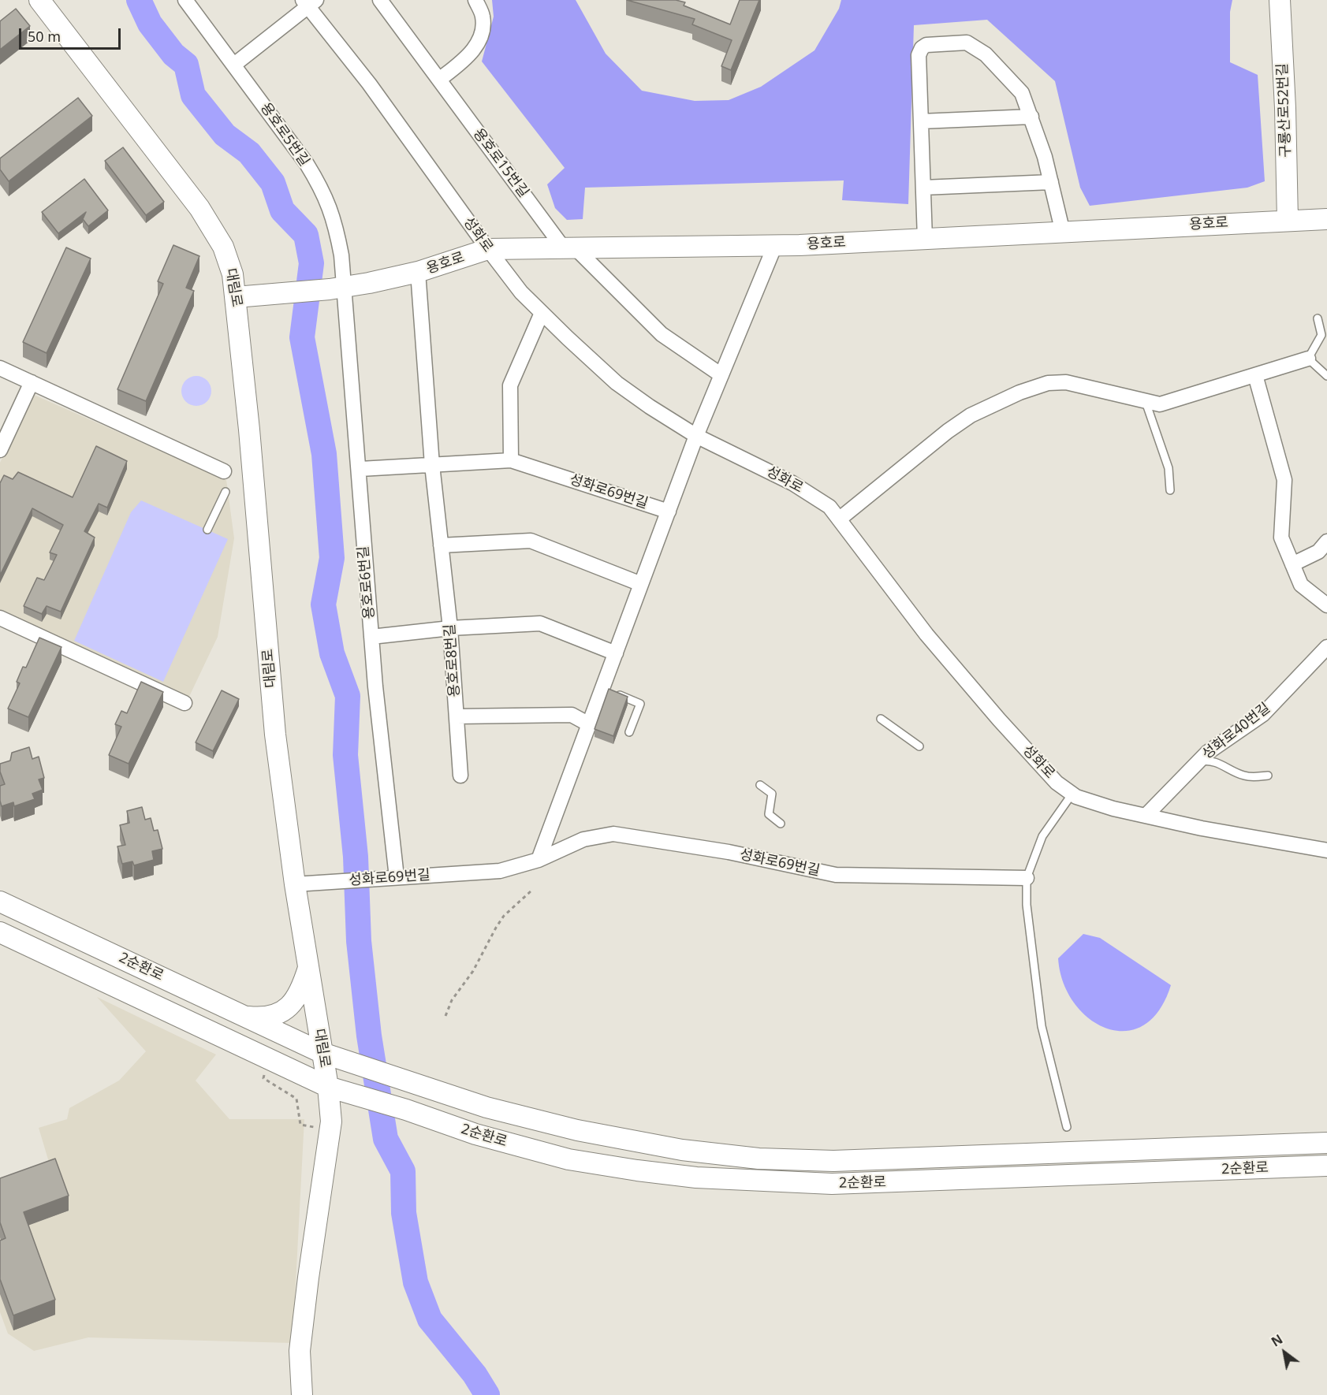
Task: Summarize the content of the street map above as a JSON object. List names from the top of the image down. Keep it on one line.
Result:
{"streets":{"street":["구룡산로52번길","용호로5번길","용호로15번길","용호로","성화로","대림로","성화로69번길","용호로6번길","용호로8번길","성화로40번길","2순환로"]},"crossings":[["구룡산로52번길","용호로"],["용호로5번길","용호로"],["용호로5번길","용호로6번길"],["용호로15번길","용호로"],["용호로","성화로"],["용호로","대림로"],["용호로","용호로6번길"],["용호로","용호로8번길"],["성화로","성화로40번길"],["대림로","성화로69번길"],["대림로","2순환로"],["성화로69번길","용호로6번길"]],"scale_bar":"50 m","north":"top left"}
